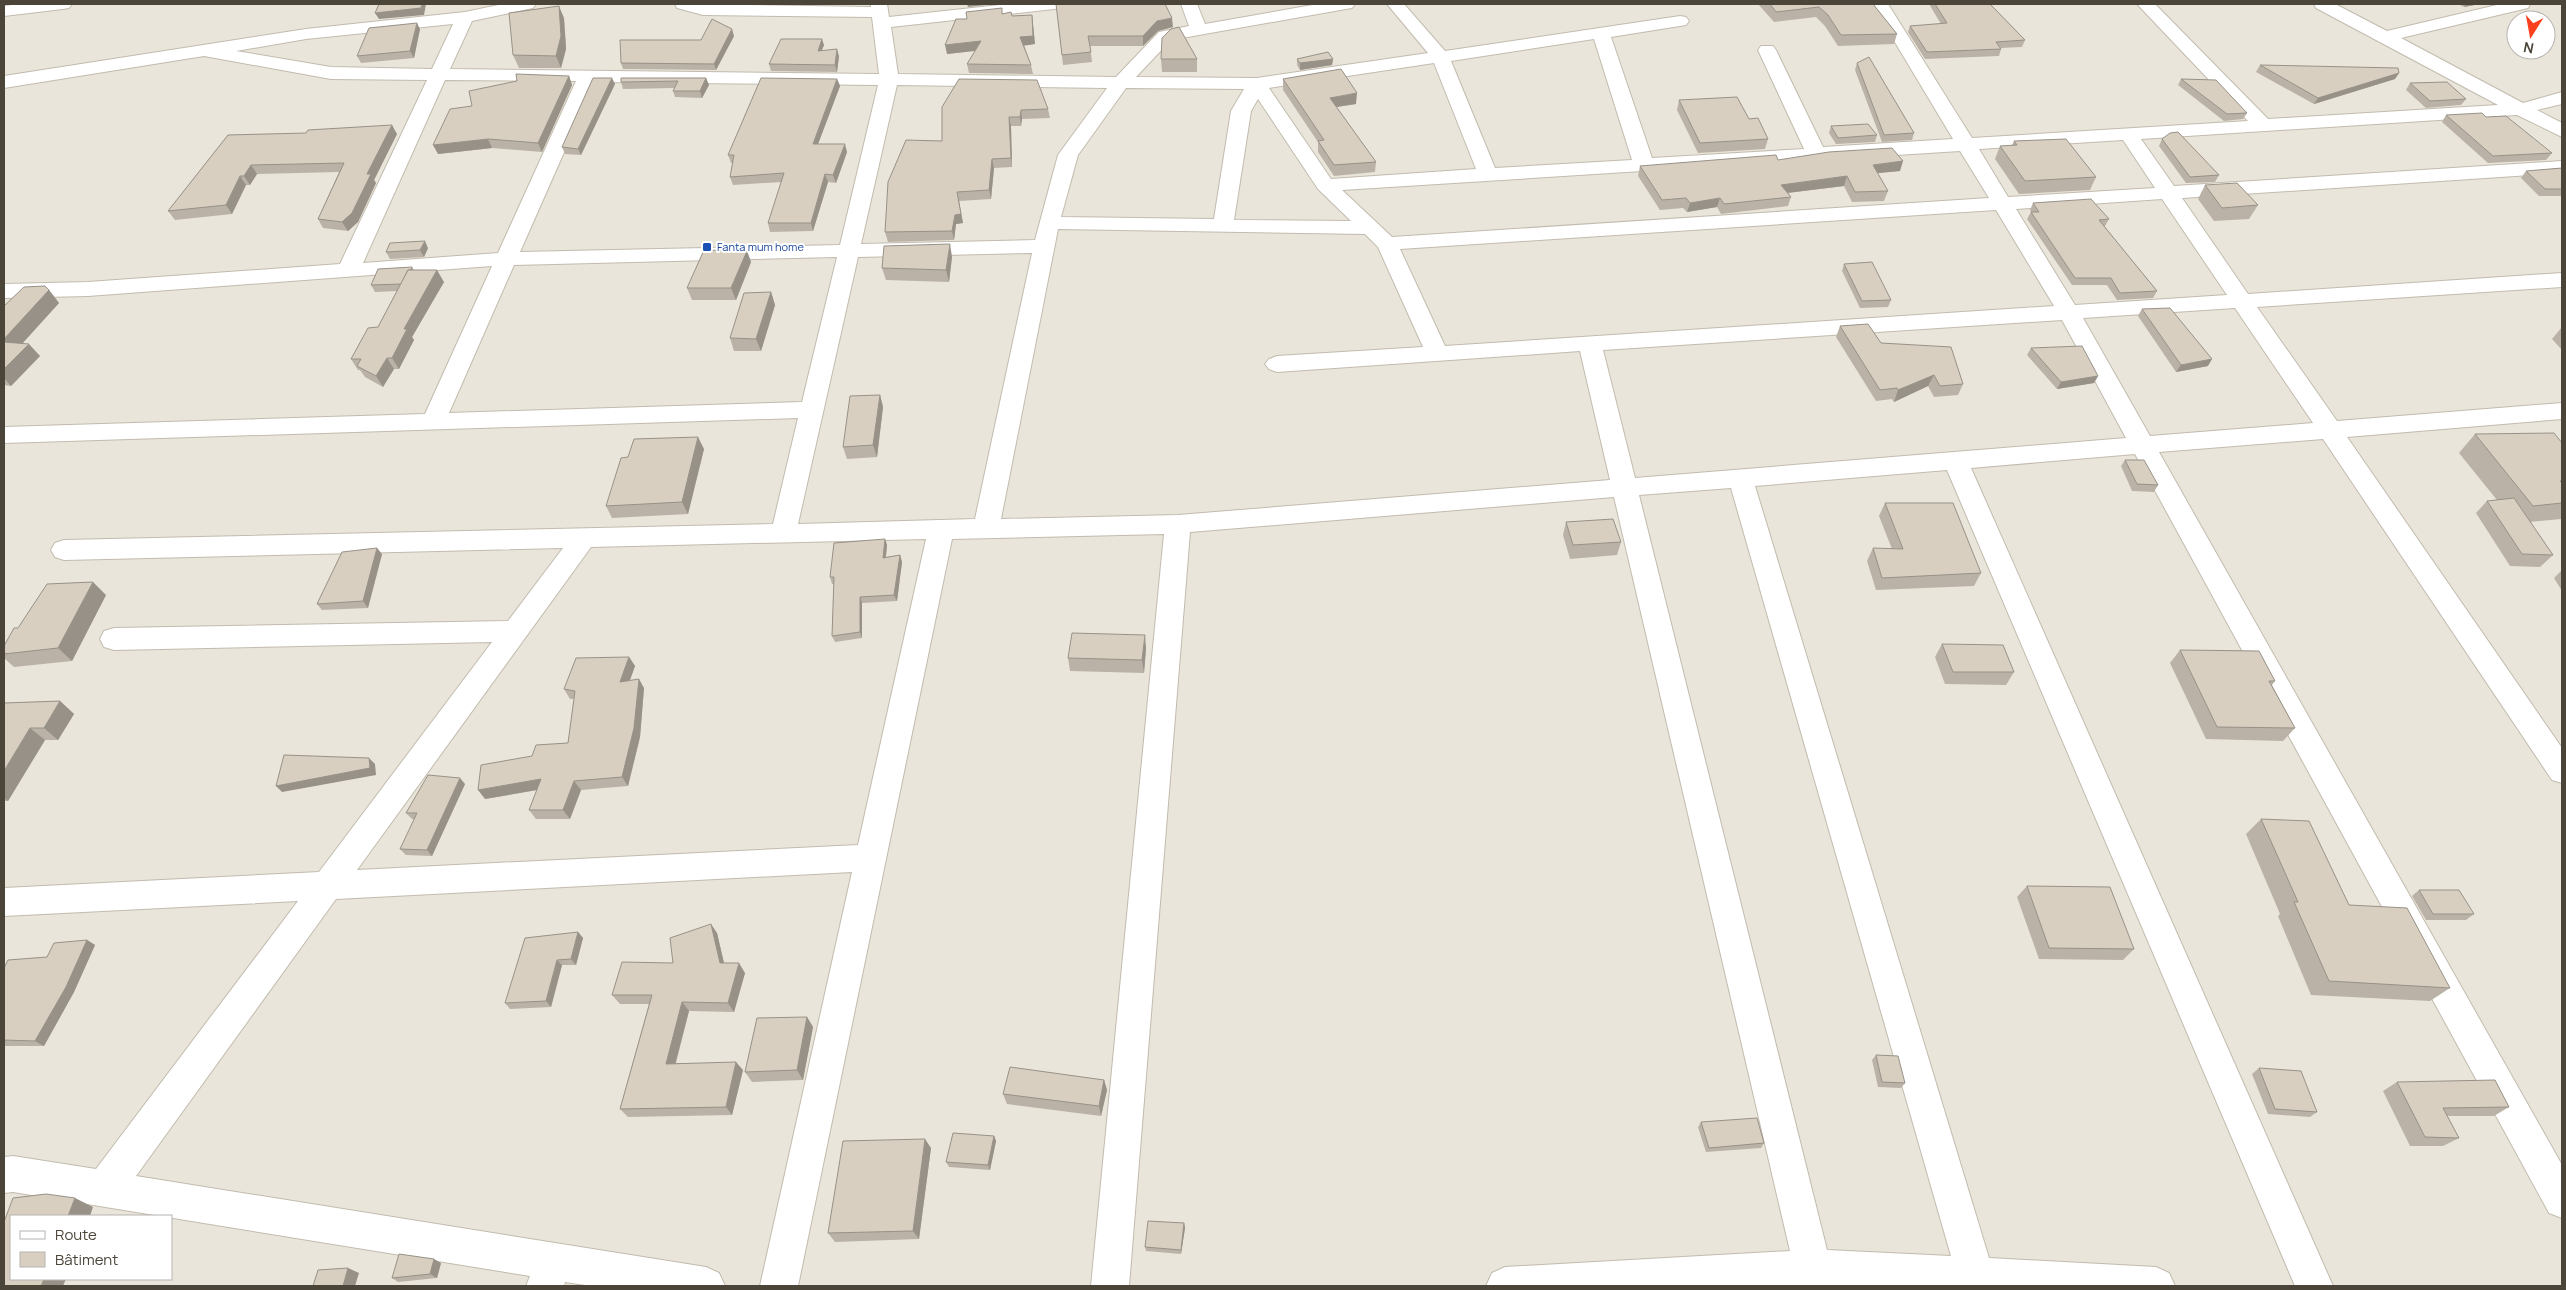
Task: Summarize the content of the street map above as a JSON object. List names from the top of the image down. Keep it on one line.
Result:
{"places":{"transit":["Fanta mum home"]},"legend":["Route","Bâtiment"],"north":"bottom"}
